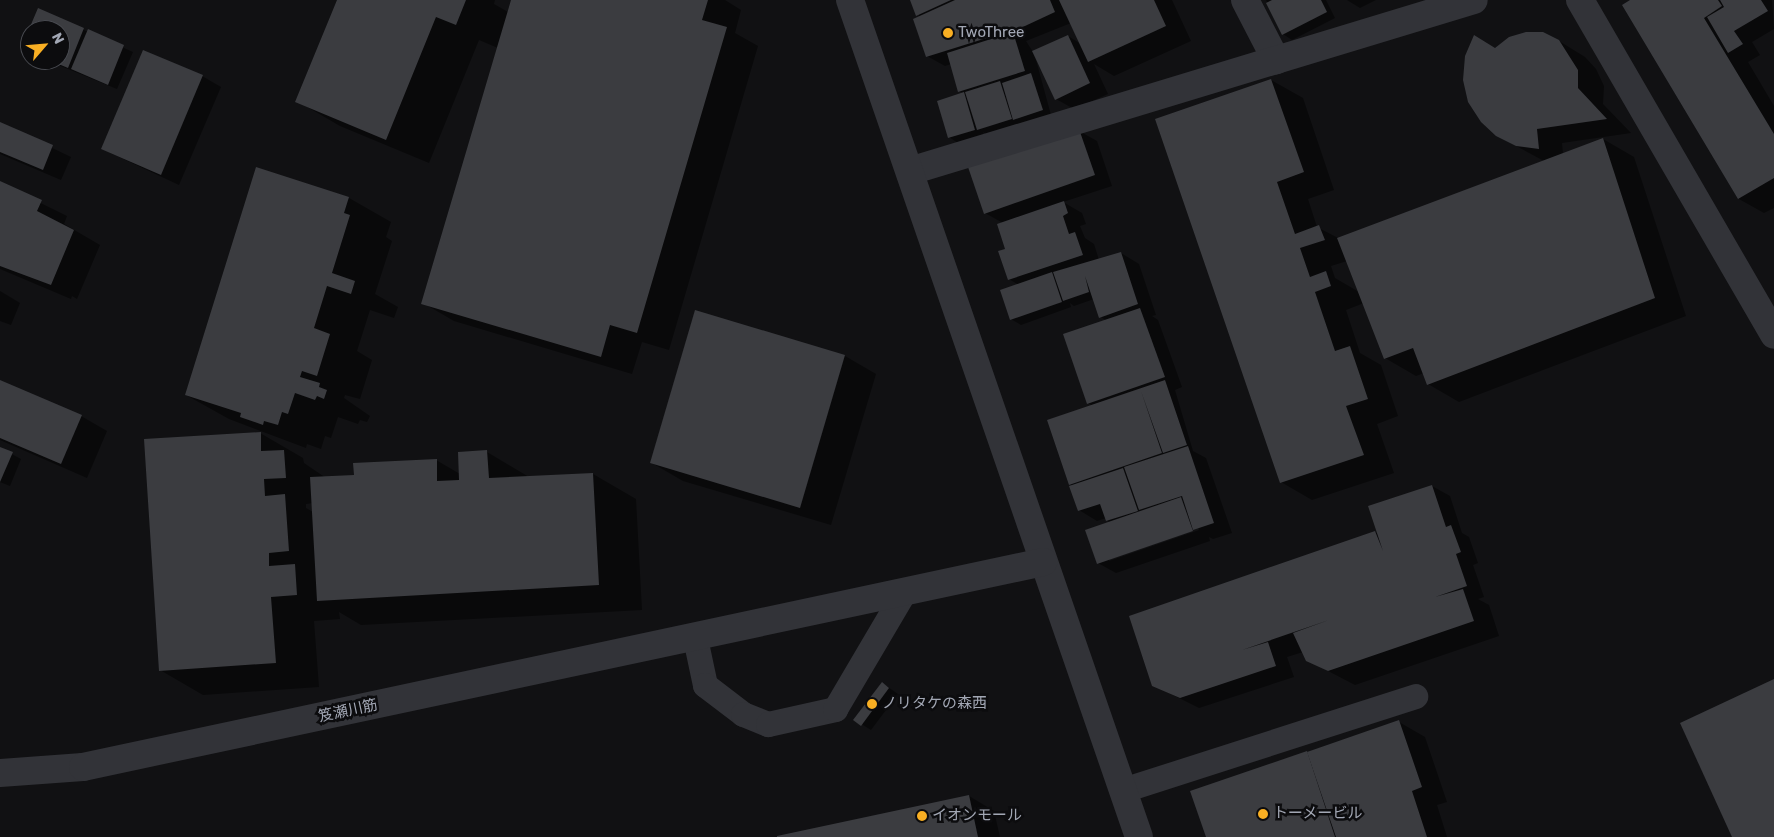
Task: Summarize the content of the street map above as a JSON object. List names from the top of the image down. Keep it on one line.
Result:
{"streets":{"street":["笈瀬川筋"]},"places":["TwoThree","ノリタケの森西","トーメービル","イオンモール"],"north":"top right"}
